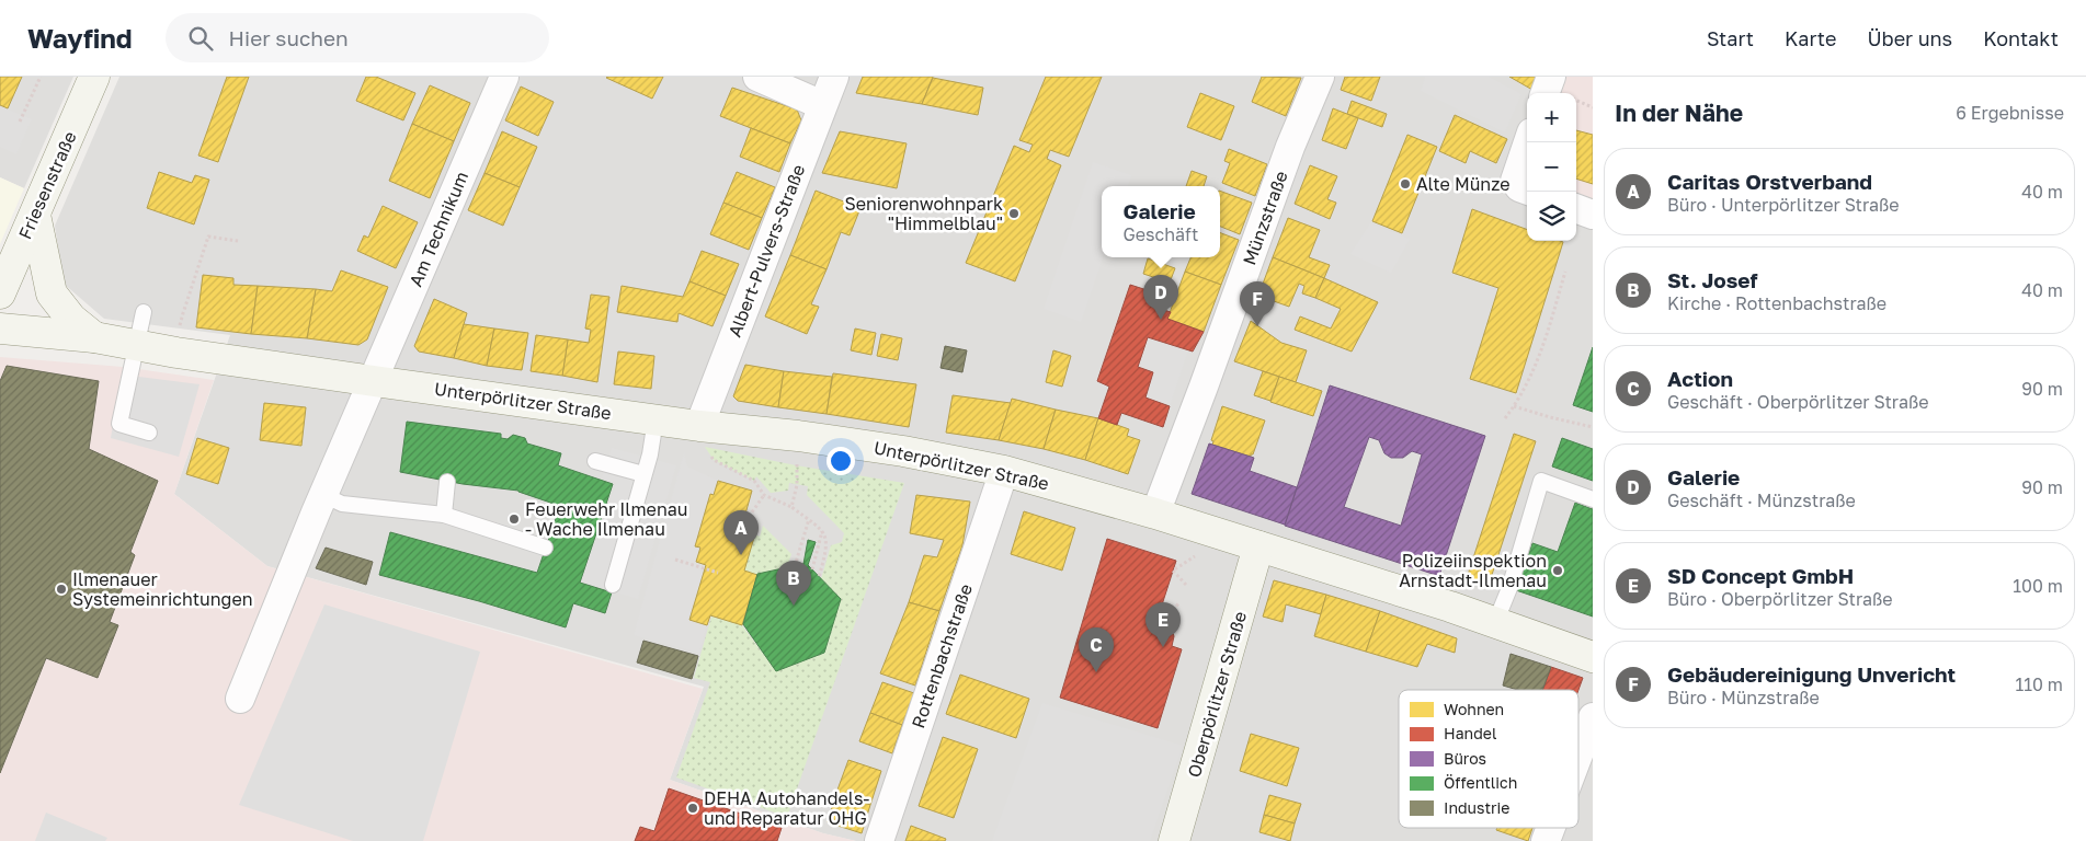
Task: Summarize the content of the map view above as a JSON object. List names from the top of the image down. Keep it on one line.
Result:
{"streets":{"main road":["Friesenstraße","Unterpörlitzer Straße","Oberpörlitzer Straße"],"street":["Münzstraße","Am Technikum","Albert-Pulvers-Straße","Rottenbachstraße"]},"crossings":[["Münzstraße","Unterpörlitzer Straße"],["Am Technikum","Unterpörlitzer Straße"],["Albert-Pulvers-Straße","Unterpörlitzer Straße"],["Unterpörlitzer Straße","Rottenbachstraße"],["Unterpörlitzer Straße","Oberpörlitzer Straße"]],"places":["Alte Münze","Seniorenwohnpark \"Himmelblau\"","Feuerwehr Ilmenau - Wache Ilmenau","Polizeiinspektion Arnstadt-Ilmenau","Ilmenauer Systemeinrichtungen","DEHA Autohandels- und Reparatur OHG"],"legend":["Wohnen","Handel","Büros","Öffentlich","Industrie"],"page":{"header":"Wayfind","search":"Hier suchen","nav":["Start","Karte","Über uns","Kontakt"],"heading":["In der Nähe","6 Ergebnisse"],"map_buttons":["+","−"],"list":[{"mark":"A","name":"Caritas Orstverband","note":"Büro · Unterpörlitzer Straße","value":"40 m"},{"mark":"B","name":"St. Josef","note":"Kirche · Rottenbachstraße","value":"40 m"},{"mark":"C","name":"Action","note":"Geschäft · Oberpörlitzer Straße","value":"90 m"},{"mark":"D","name":"Galerie","note":"Geschäft · Münzstraße","value":"90 m"},{"mark":"E","name":"SD Concept GmbH","note":"Büro · Oberpörlitzer Straße","value":"100 m"},{"mark":"F","name":"Gebäudereinigung Unvericht","note":"Büro · Münzstraße","value":"110 m"}],"popup":["Galerie","Geschäft"],"pins":["D","F","A","B","E","C"]}}
